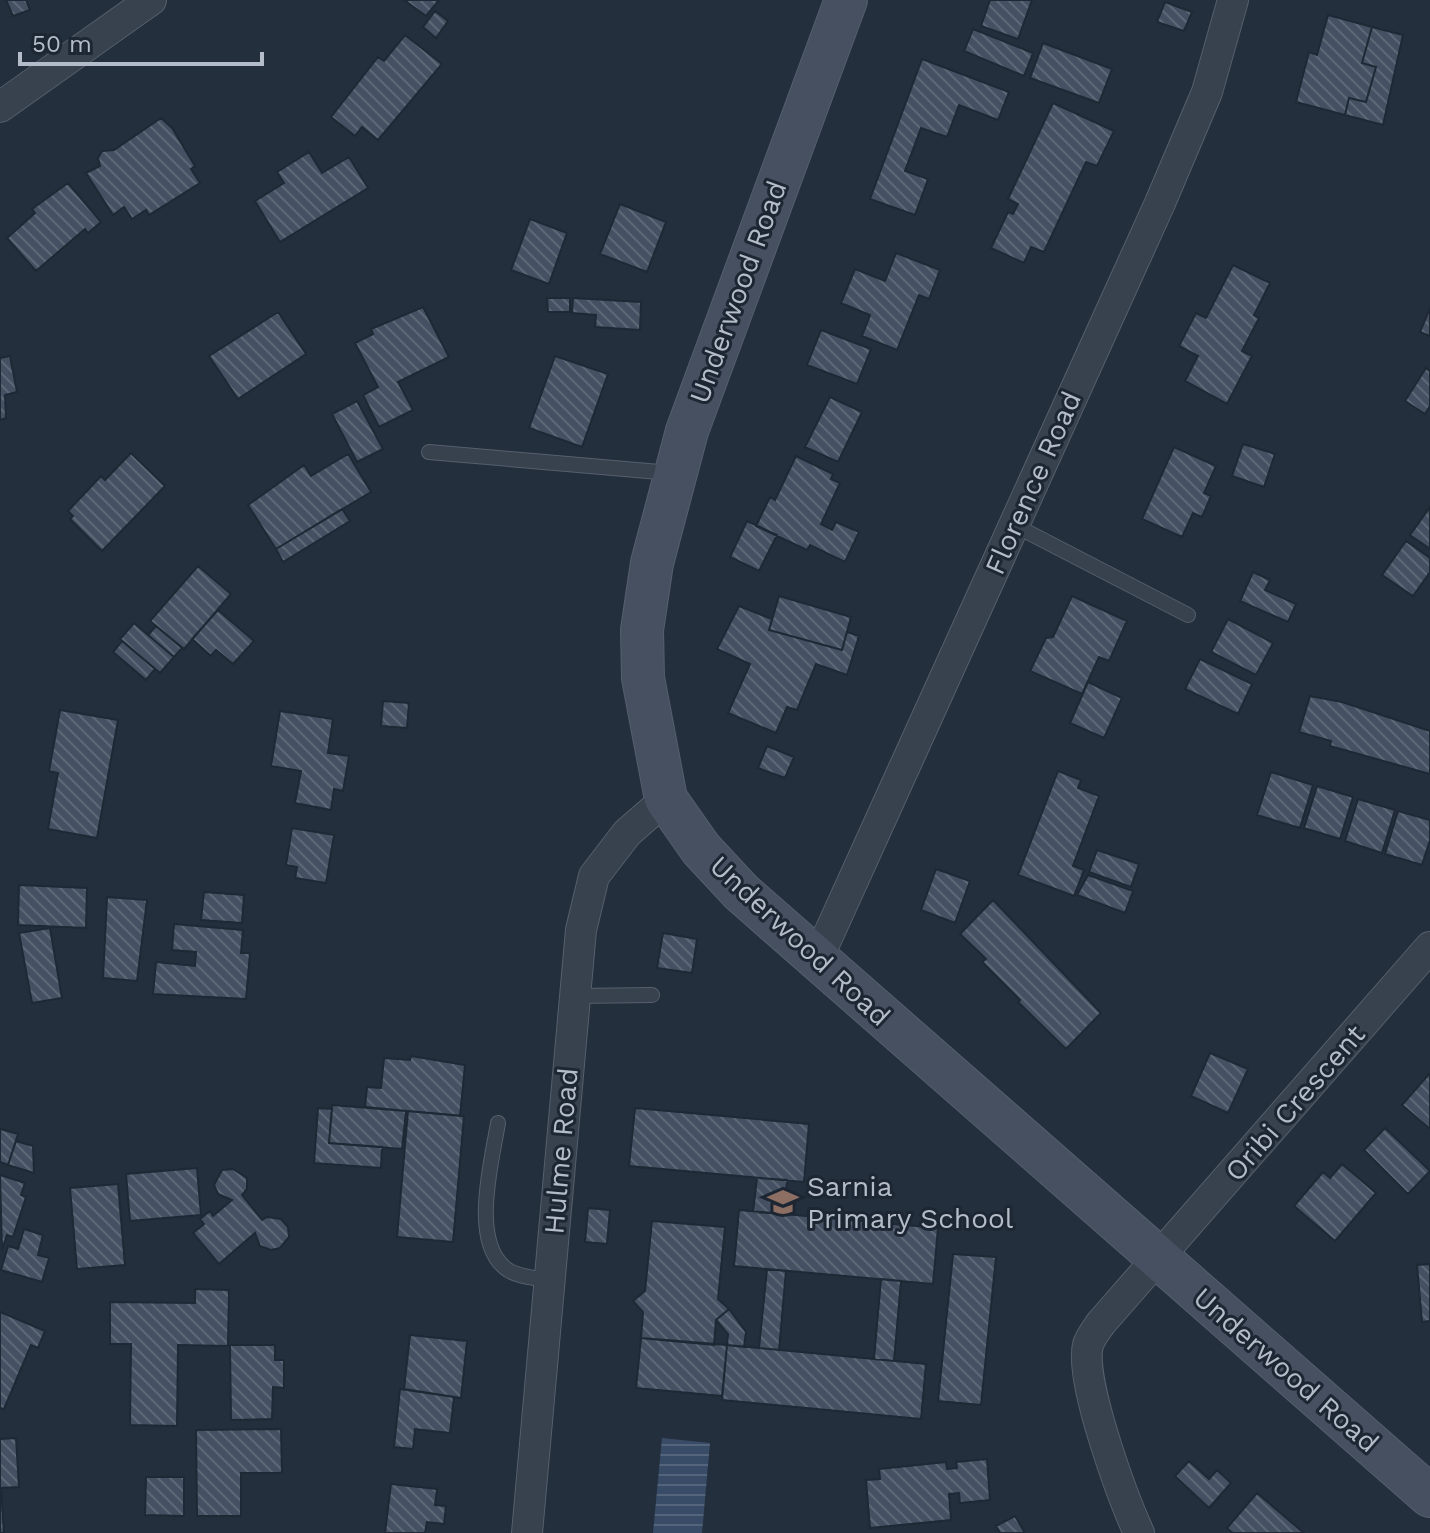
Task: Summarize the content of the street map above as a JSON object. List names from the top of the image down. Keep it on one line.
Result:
{"streets":{"main road":["Underwood Road"],"street":["Florence Road","Oribi Crescent","Hulme Road"]},"crossings":[["Underwood Road","Florence Road"],["Underwood Road","Oribi Crescent"],["Underwood Road","Hulme Road"]],"places":{"school or university":["Sarnia Primary School"]},"scale_bar":"50 m"}
